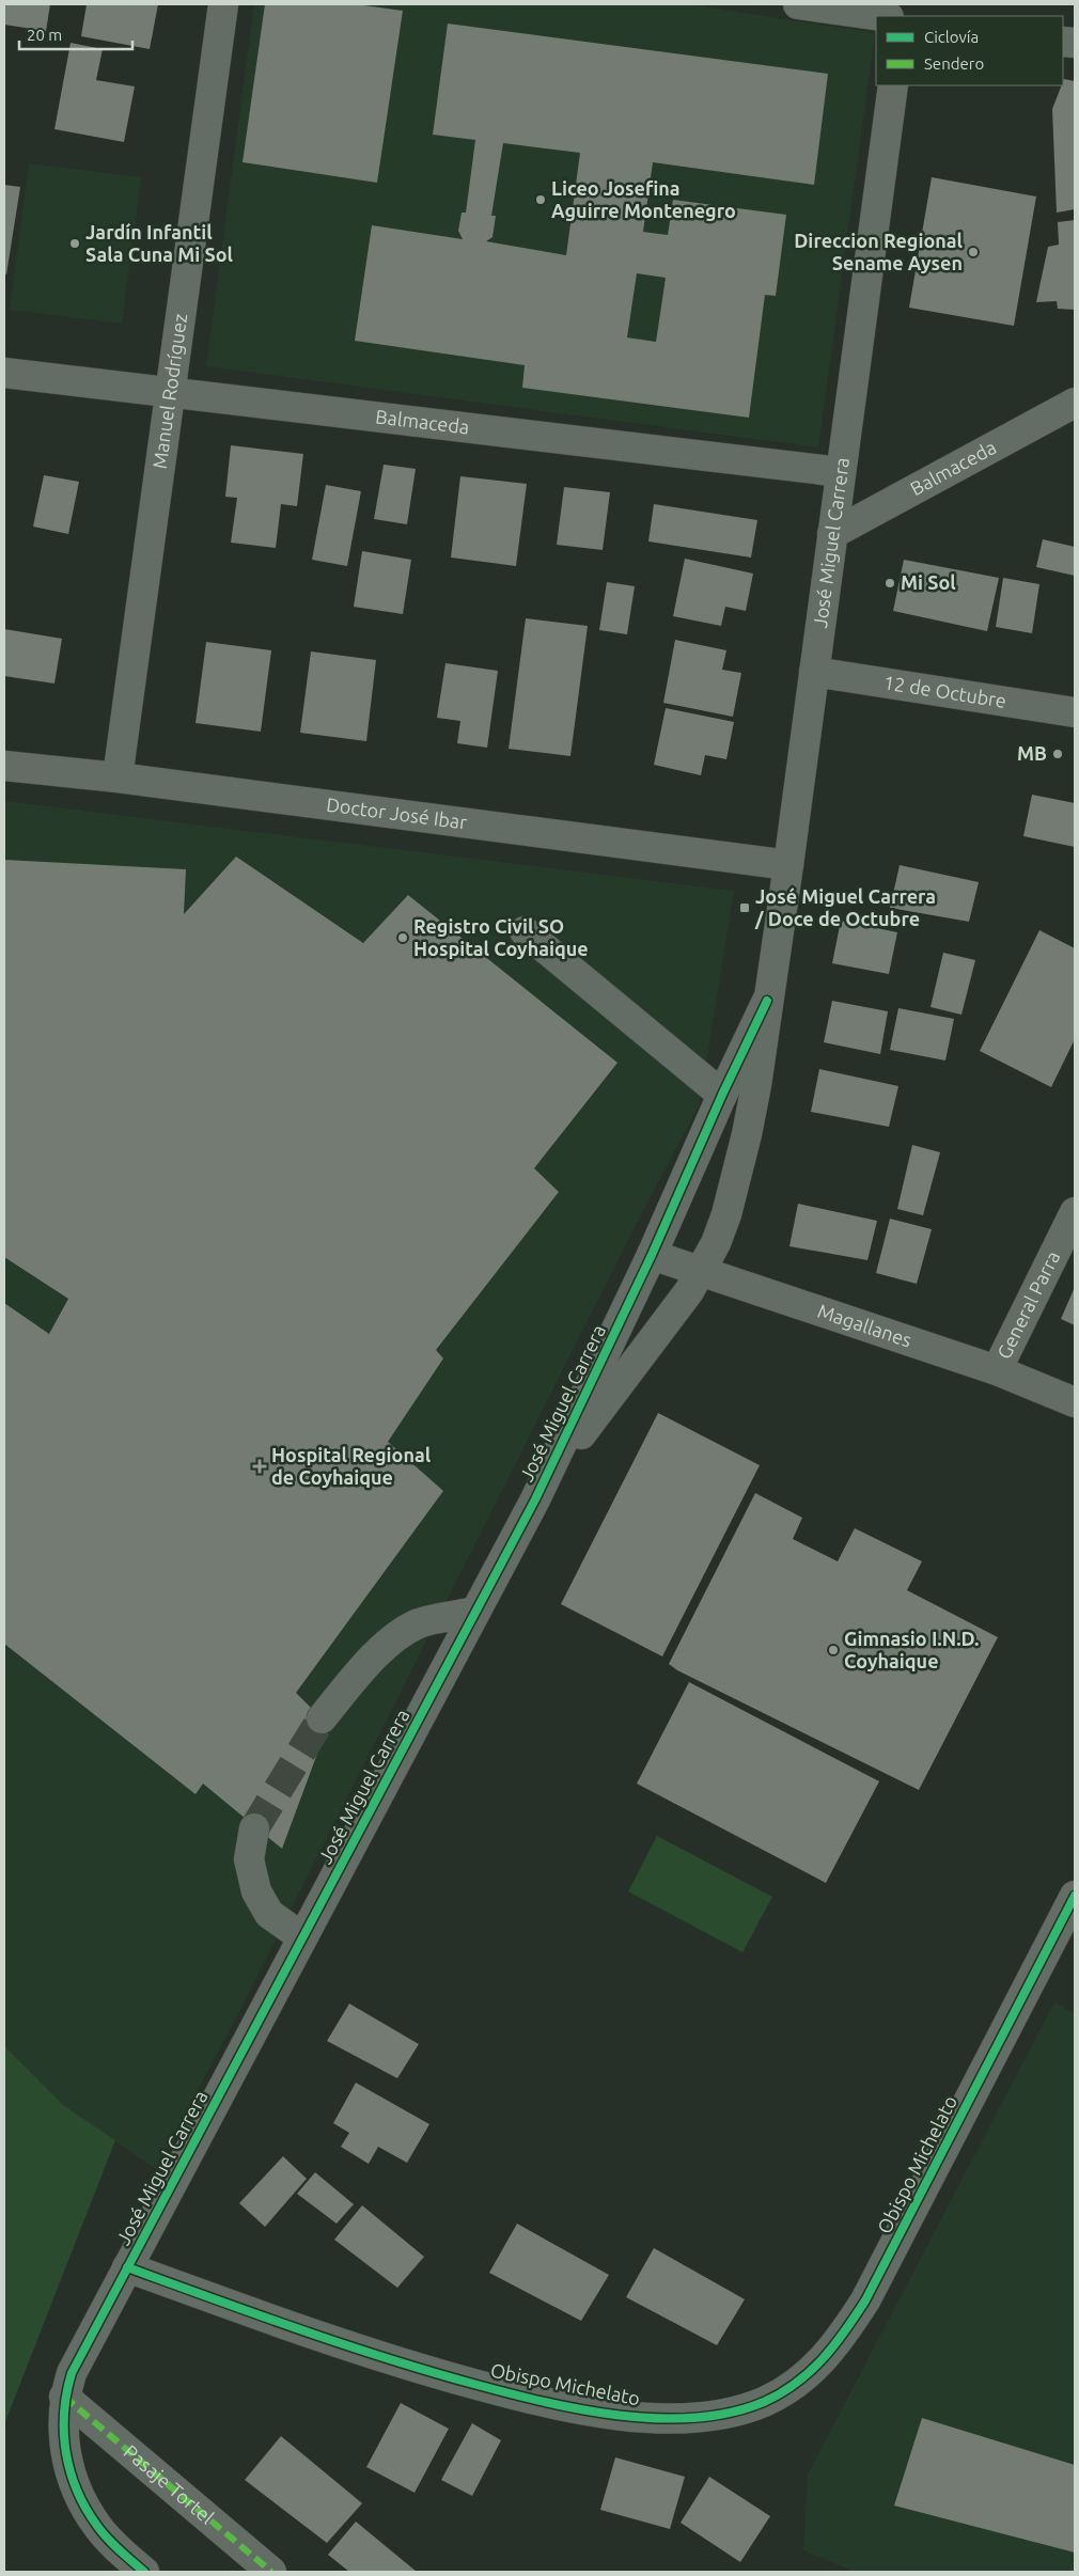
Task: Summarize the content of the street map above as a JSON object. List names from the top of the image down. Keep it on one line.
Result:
{"streets":{"street":["Manuel Rodríguez","Balmaceda","José Miguel Carrera","12 de Octubre","Doctor José Ibar","General Parra","Magallanes","Obispo Michelato","Pasaje Tortel"]},"crossings":[["Manuel Rodríguez","Balmaceda"],["Manuel Rodríguez","Doctor José Ibar"],["Balmaceda","José Miguel Carrera"],["José Miguel Carrera","12 de Octubre"],["José Miguel Carrera","Doctor José Ibar"],["José Miguel Carrera","Magallanes"],["José Miguel Carrera","Obispo Michelato"],["José Miguel Carrera","Pasaje Tortel"],["General Parra","Magallanes"]],"places":{"other":["Liceo Josefina Aguirre Montenegro","Jardín Infantil Sala Cuna Mi Sol","Direccion Regional Sename Aysen","Mi Sol","MB","Registro Civil SO Hospital Coyhaique","Gimnasio I.N.D. Coyhaique"],"transit":["José Miguel Carrera / Doce de Octubre"],"health":["Hospital Regional de Coyhaique"]},"legend":["Ciclovía","Sendero"],"scale_bar":"20 m"}
